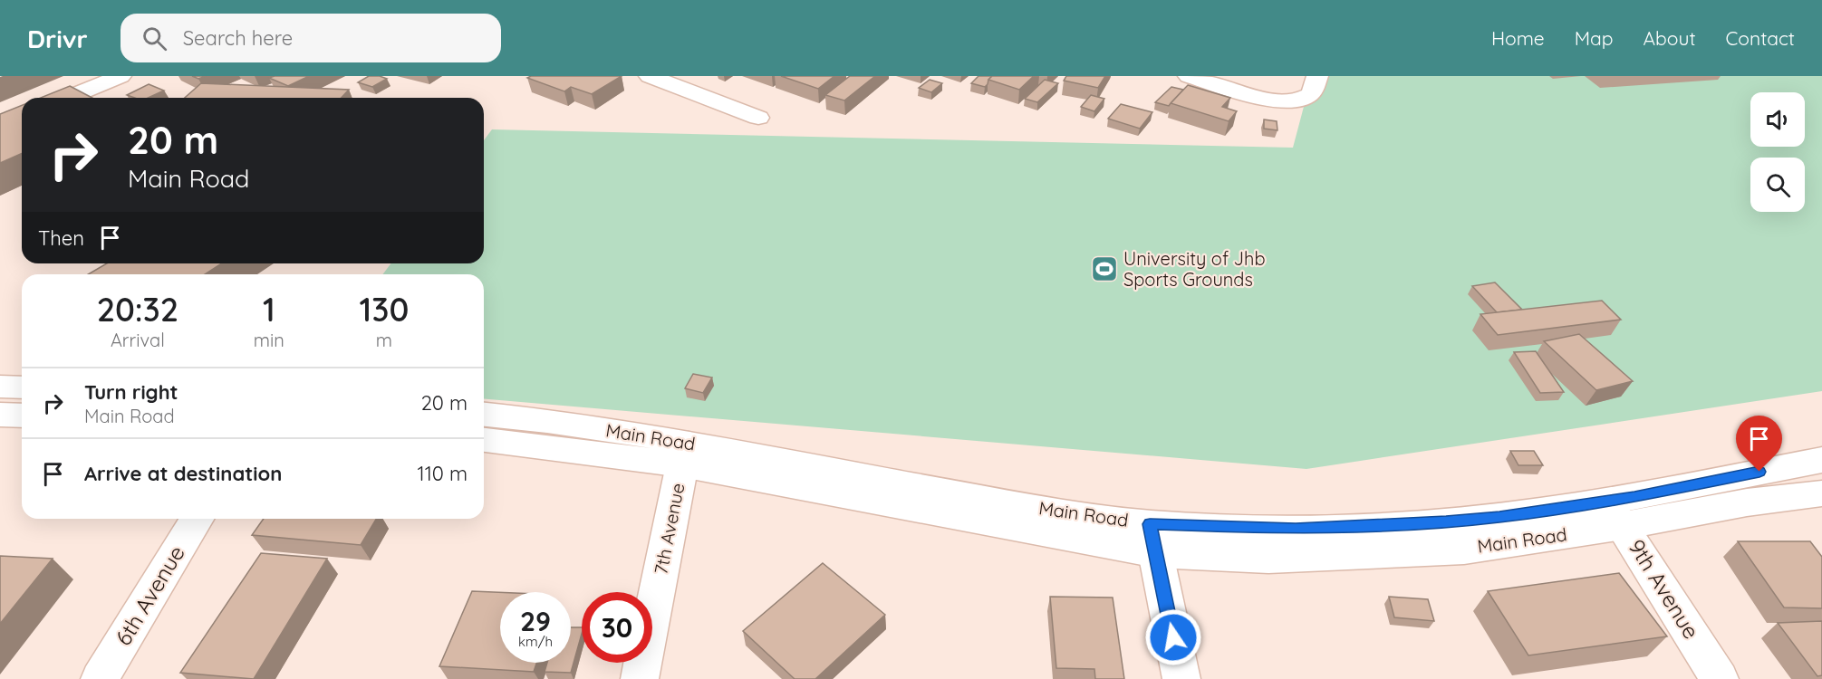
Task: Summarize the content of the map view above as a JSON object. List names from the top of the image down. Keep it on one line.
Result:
{"streets":{"main road":["Main Road","7th Avenue","9th Avenue","6th Avenue"]},"crossings":[["Main Road","7th Avenue"],["Main Road","9th Avenue"]],"places":{"sports":["University of Jhb Sports Grounds"]},"page":{"header":"Drivr","search":"Search here","nav":["Home","Map","About","Contact"],"turn":["20 m","Main Road"],"then":"Then","eta":["20:32","Arrival","1","min","130","m"],"list":[{"name":"Turn right","note":"Main Road","value":"20 m"},{"name":"Arrive at destination","value":"110 m"}],"speed":"29 km/h","limit":"30"}}
